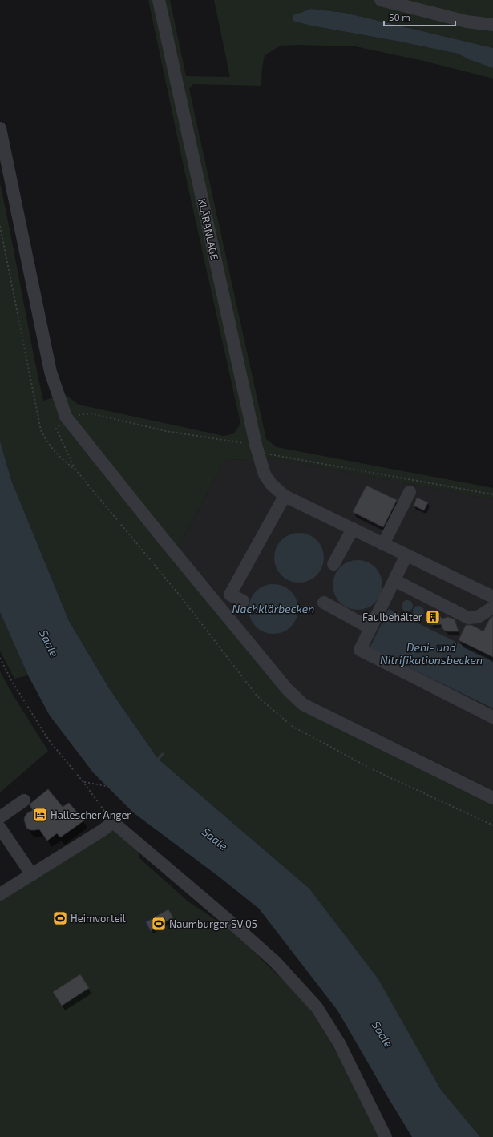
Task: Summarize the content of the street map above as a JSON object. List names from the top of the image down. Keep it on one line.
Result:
{"streets":{"street":["KLÄRANLAGE"]},"water":["Nachklärbecken","Saale","Deni- und Nitrifikationsbecken"],"places":{"building":["Faulbehälter"],"hotel":["Hallescher Anger"],"sports":["Heimvorteil","Naumburger SV 05"]},"scale_bar":"50 m"}
